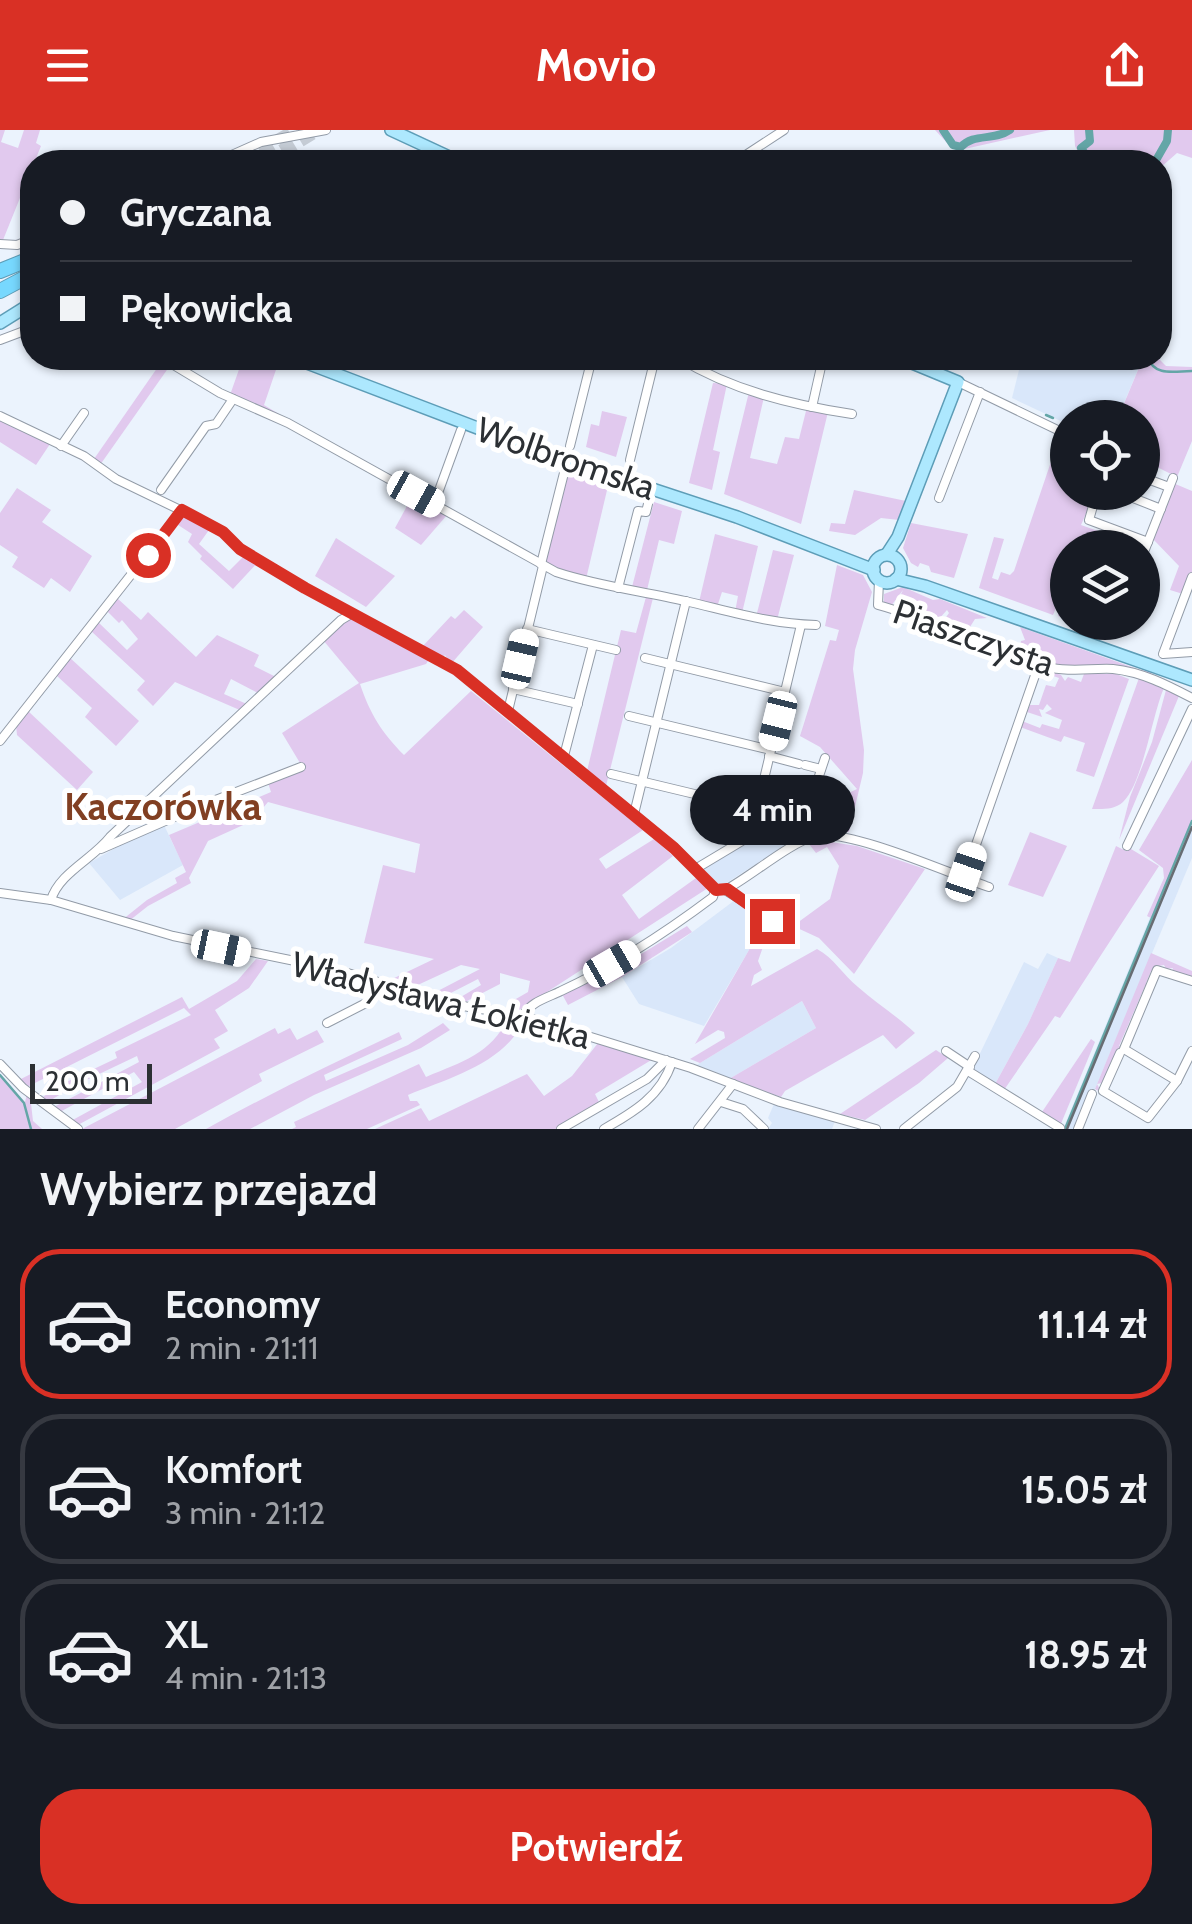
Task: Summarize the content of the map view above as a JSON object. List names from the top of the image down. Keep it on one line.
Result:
{"streets":{"main road":["Wolbromska"],"street":["Piaszczysta","Władysława Łokietka"]},"districts":["Kaczorówka"],"scale_bar":"200 m","page":{"header":"Movio","banner":["Gryczana","Pękowicka"],"bubble":"4 min","scale":"200 m","heading":"Wybierz przejazd","list":[{"name":"Economy","note":"2 min · 21:11","value":"11.14 zł"},{"name":"Komfort","note":"3 min · 21:12","value":"15.05 zł"},{"name":"XL","note":"4 min · 21:13","value":"18.95 zł"}],"buttons":"Potwierdź"}}
